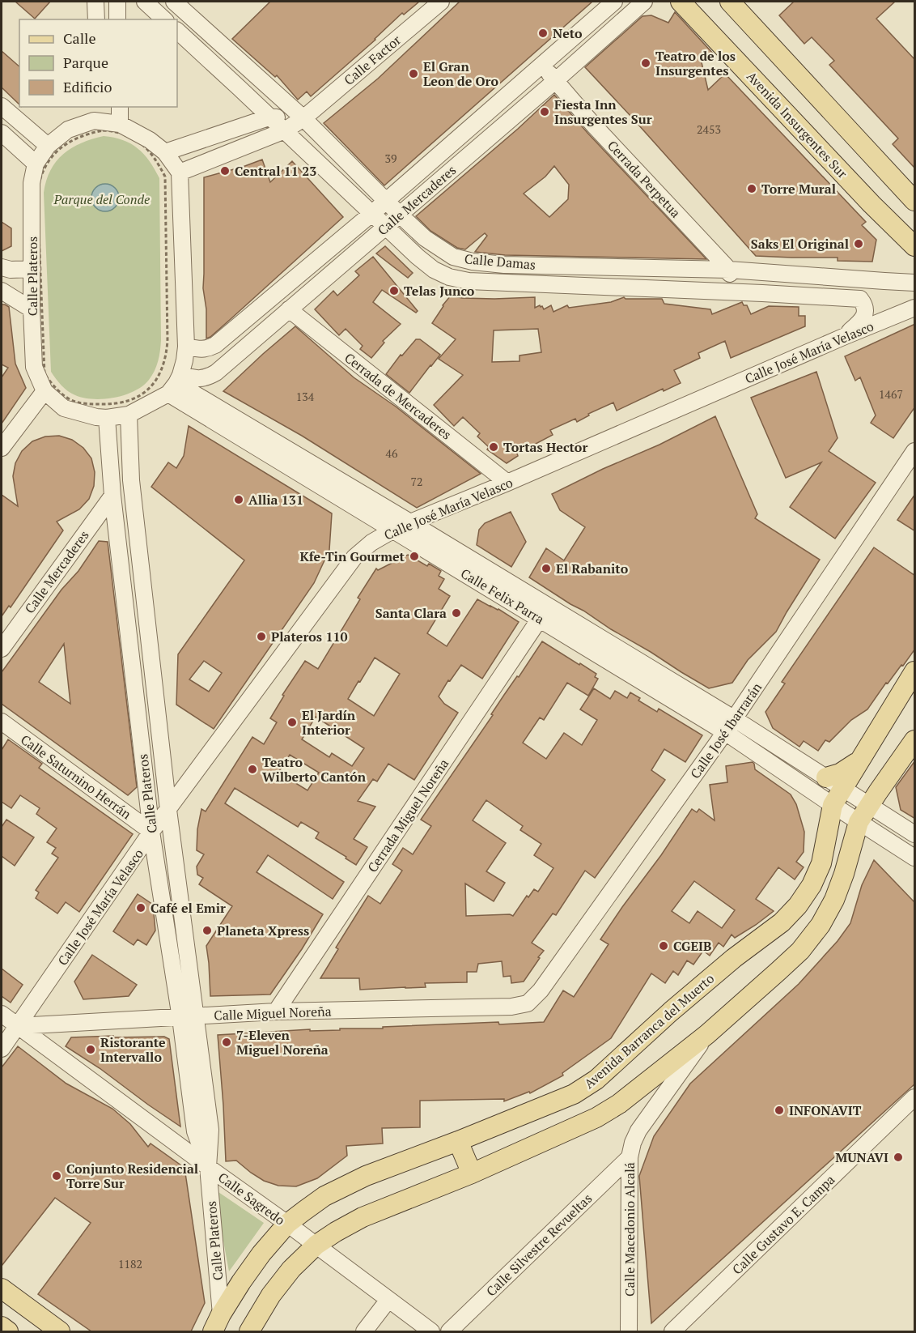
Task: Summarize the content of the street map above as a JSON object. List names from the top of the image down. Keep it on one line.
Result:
{"streets":{"main road":["Avenida Insurgentes Sur","Avenida Barranca del Muerto"],"street":["Calle Factor","Cerrada Perpetua","Calle Mercaderes","Calle Damas","Calle Plateros","Calle José María Velasco","Cerrada de Mercaderes","Calle Felix Parra","Calle José Ibarrarán","Calle Saturnino Herrán","Cerrada Miguel Noreña","Calle Miguel Noreña","Calle Sagredo","Calle Gustavo E. Campa","Calle Macedonio Alcalá","Calle Silvestre Revueltas"]},"crossings":[["Calle Factor","Calle Damas"],["Calle Factor","Calle Plateros"],["Cerrada Perpetua","Calle Mercaderes"],["Cerrada Perpetua","Calle Damas"],["Calle Mercaderes","Calle Damas"],["Calle Mercaderes","Calle Plateros"],["Calle Mercaderes","Cerrada de Mercaderes"],["Calle Mercaderes","Calle Felix Parra"],["Calle Plateros","Calle José María Velasco"],["Calle Plateros","Calle Felix Parra"],["Calle Plateros","Calle Saturnino Herrán"],["Calle Plateros","Calle Miguel Noreña"],["Calle Plateros","Avenida Barranca del Muerto"],["Calle Plateros","Calle Sagredo"],["Calle José María Velasco","Cerrada de Mercaderes"],["Calle José María Velasco","Calle Felix Parra"],["Calle José María Velasco","Calle Saturnino Herrán"],["Calle José María Velasco","Calle Miguel Noreña"],["Calle José María Velasco","Calle Sagredo"],["Calle Felix Parra","Calle José Ibarrarán"],["Calle Felix Parra","Cerrada Miguel Noreña"],["Calle Felix Parra","Avenida Barranca del Muerto"],["Calle José Ibarrarán","Calle Miguel Noreña"],["Cerrada Miguel Noreña","Calle Miguel Noreña"],["Calle Miguel Noreña","Calle Sagredo"],["Avenida Barranca del Muerto","Calle Sagredo"],["Calle Macedonio Alcalá","Calle Silvestre Revueltas"]],"parks":["Parque del Conde"],"places":["Neto","Teatro de los Insurgentes","El Gran Leon de Oro","Fiesta Inn Insurgentes Sur","Central 11 23","Torre Mural","Saks El Original","Telas Junco","Tortas Hector","Allia 131","Kfe-Tin Gourmet","El Rabanito","Santa Clara","Plateros 110","El Jardín Interior","Teatro Wilberto Cantón","Café el Emir","Planeta Xpress","CGEIB","7-Eleven Miguel Noreña","Ristorante Intervallo","INFONAVIT","MUNAVI","Conjunto Residencial Torre Sur"],"house_numbers":["2453","39","1467","134","46","72","1182"],"legend":["Calle","Parque","Edificio"]}
